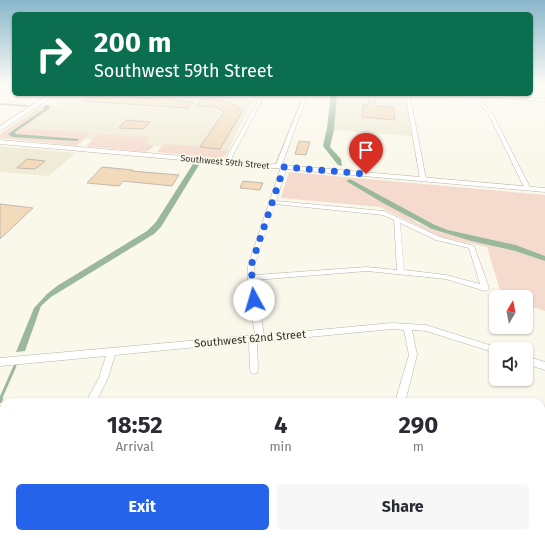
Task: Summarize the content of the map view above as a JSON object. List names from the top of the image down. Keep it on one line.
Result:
{"streets":{"main road":["Southwest 59th Street"],"street":["Southwest 62nd Street"]},"north":"top","page":{"turn":["200 m","Southwest 59th Street"],"eta":["18:52","Arrival","4","min","290","m"],"buttons":["Exit","Share"]}}
